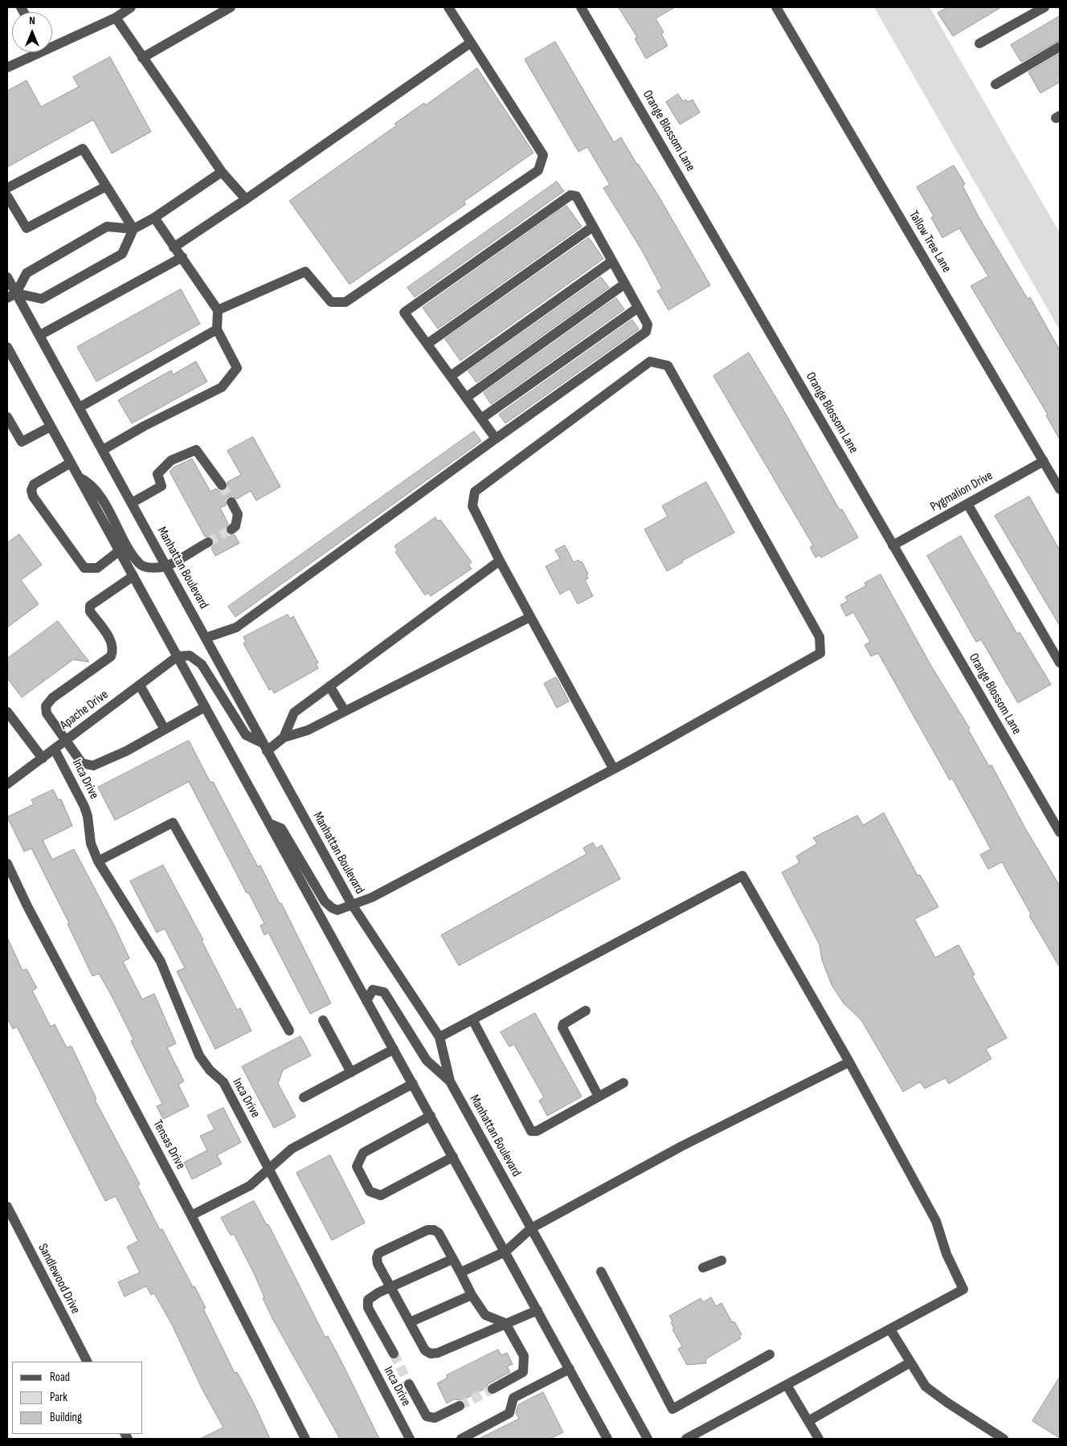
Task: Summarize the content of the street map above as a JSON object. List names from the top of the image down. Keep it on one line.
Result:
{"streets":{"street":["Orange Blossom Lane","Tallow Tree Lane","Pygmalion Drive","Manhattan Boulevard","Apache Drive","Inca Drive","Tensas Drive","Sandlewood Drive"]},"crossings":[["Orange Blossom Lane","Pygmalion Drive"],["Tallow Tree Lane","Pygmalion Drive"],["Apache Drive","Inca Drive"]],"legend":["Road","Park","Building"],"north":"top"}
